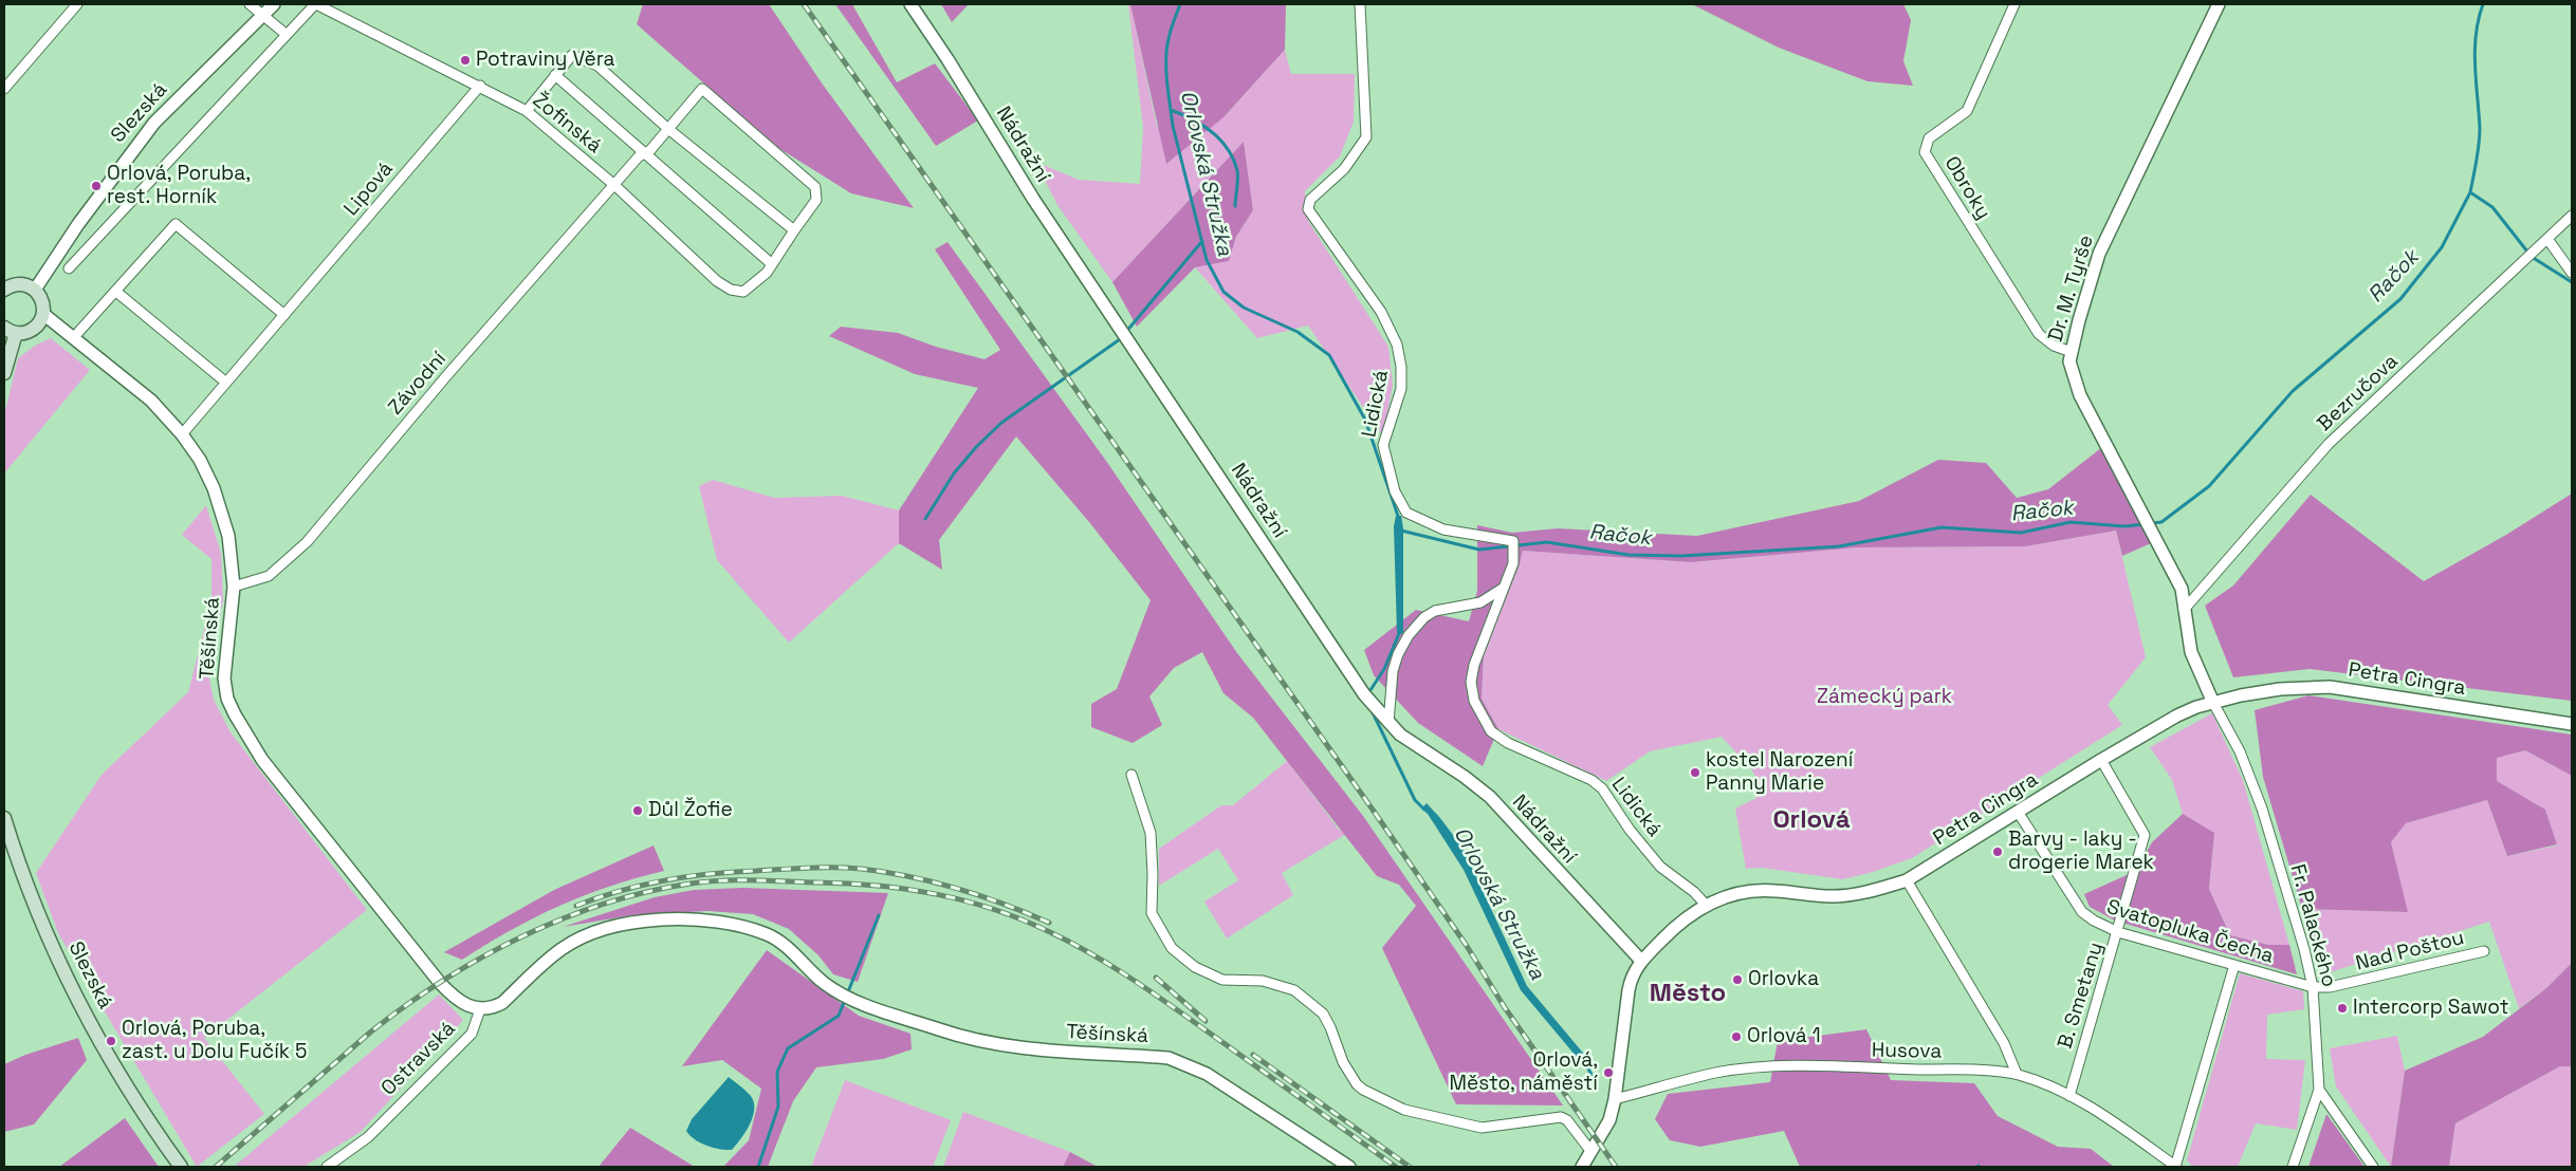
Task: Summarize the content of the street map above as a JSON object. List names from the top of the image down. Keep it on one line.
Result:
{"streets":{"main road":["Slezská"],"street":["Žofinská","Nádražní","Obroky","Lipová","Dr. M. Tyrše","Závodní","Bezručova","Lidická","Těšínská","Petra Cingra","Fr. Palackého","Svatopluka Čecha","Nad Poštou","B. Smetany","Husova","Ostravská"]},"crossings":[["Žofinská","Lipová"],["Žofinská","Závodní"],["Nádražní","Petra Cingra"],["Obroky","Dr. M. Tyrše"],["Lipová","Těšínská"],["Dr. M. Tyrše","Bezručova"],["Dr. M. Tyrše","Petra Cingra"],["Dr. M. Tyrše","Fr. Palackého"],["Závodní","Těšínská"],["Lidická","Petra Cingra"],["Těšínská","Ostravská"],["Petra Cingra","Fr. Palackého"],["Petra Cingra","Svatopluka Čecha"],["Petra Cingra","B. Smetany"],["Petra Cingra","Husova"],["Fr. Palackého","Svatopluka Čecha"],["Fr. Palackého","Nad Poštou"],["Svatopluka Čecha","Nad Poštou"],["Svatopluka Čecha","B. Smetany"],["Svatopluka Čecha","Husova"],["B. Smetany","Husova"]],"districts":["Orlová","Město"],"water":["Orlovská Stružka","Račok"],"parks":["Zámecký park"],"places":["Potraviny Věra","Orlová, Poruba, rest. Horník","kostel Narození Panny Marie","Důl Žofie","Barvy - laky - drogerie Marek","Orlovka","Intercorp Sawot","Orlová 1","Orlová, Poruba, zast. u Dolu Fučík 5","Orlová, Město, náměstí"]}
